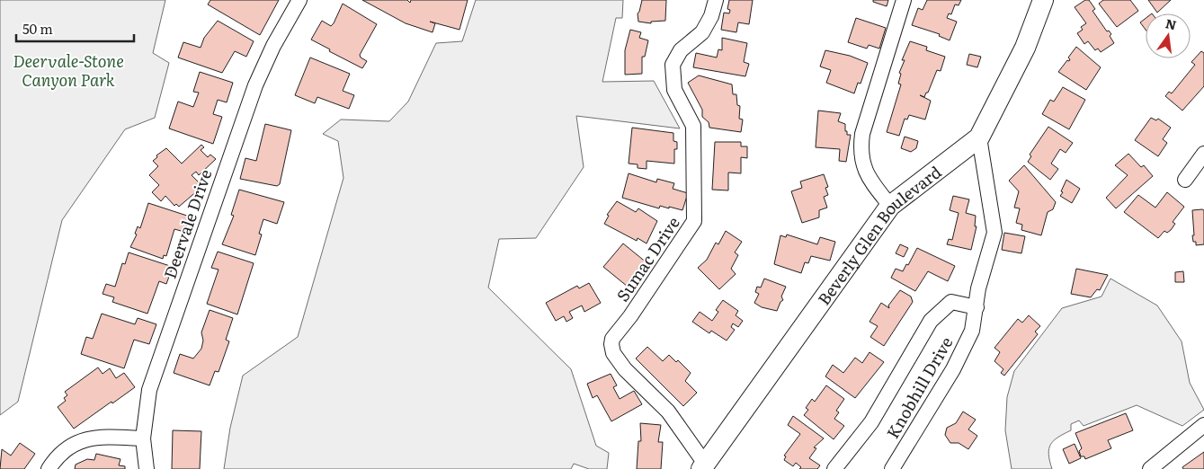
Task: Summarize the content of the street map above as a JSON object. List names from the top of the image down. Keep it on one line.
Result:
{"streets":{"main road":["Beverly Glen Boulevard"],"street":["Deervale Drive","Sumac Drive","Knobhill Drive"]},"crossings":[["Beverly Glen Boulevard","Sumac Drive"],["Beverly Glen Boulevard","Knobhill Drive"]],"parks":["Deervale-Stone Canyon Park"],"scale_bar":"50 m","north":"top"}
